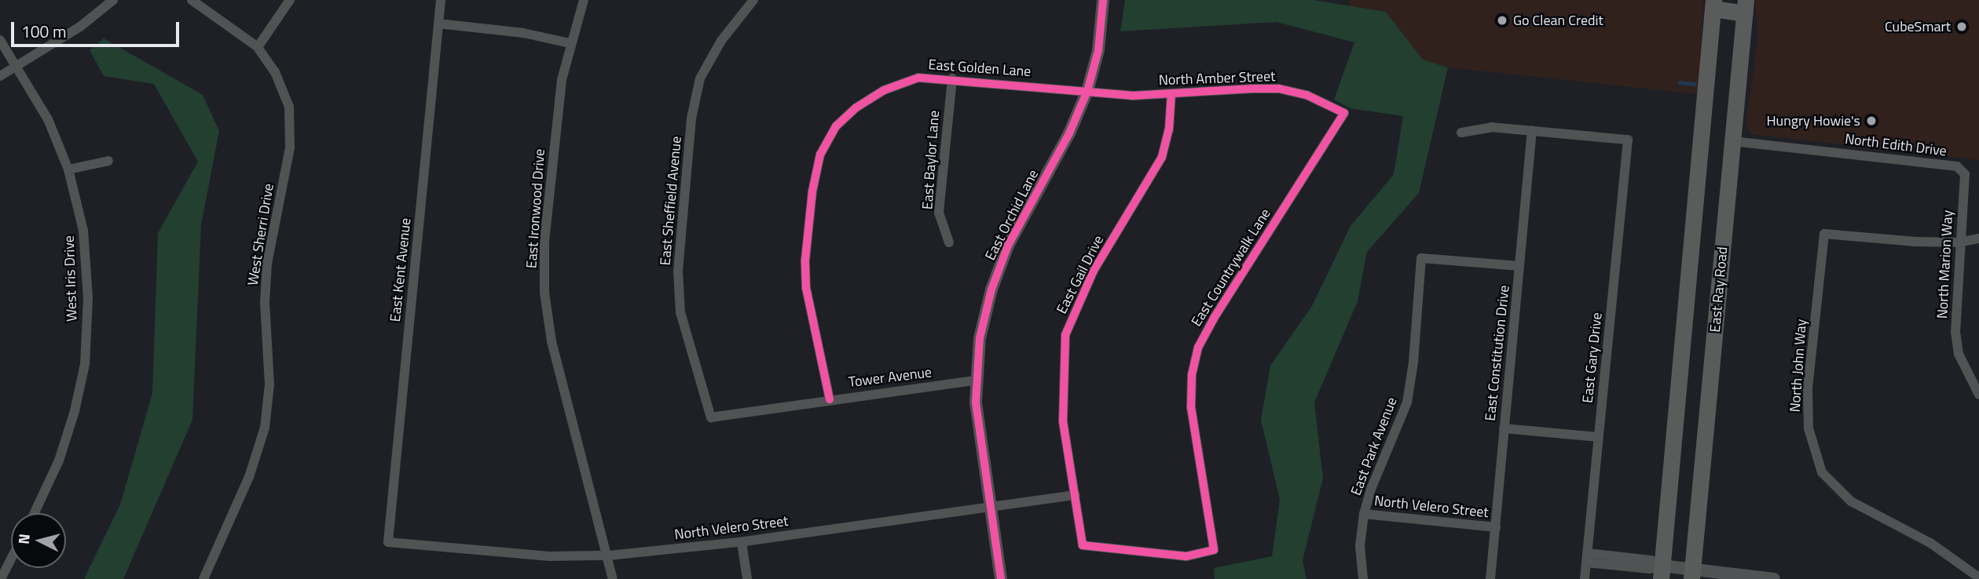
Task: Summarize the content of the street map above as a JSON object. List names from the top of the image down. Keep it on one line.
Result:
{"streets":{"main road":["East Ray Road"],"street":["East Golden Lane","North Amber Street","North Edith Drive","East Baylor Lane","East Sheffield Avenue","East Ironwood Drive","East Orchid Lane","West Sherri Drive","North Marion Way","East Countrywalk Lane","East Kent Avenue","East Gail Drive","West Iris Drive","East Constitution Drive","East Gary Drive","North John Way","Tower Avenue","East Park Avenue","North Velero Street"]},"crossings":[["East Golden Lane","North Amber Street"],["East Golden Lane","East Baylor Lane"],["East Golden Lane","East Orchid Lane"],["East Golden Lane","Tower Avenue"],["North Amber Street","East Orchid Lane"],["North Amber Street","East Countrywalk Lane"],["North Amber Street","East Gail Drive"],["North Edith Drive","North Marion Way"],["North Edith Drive","East Ray Road"],["East Sheffield Avenue","Tower Avenue"],["East Ironwood Drive","North Velero Street"],["East Orchid Lane","Tower Avenue"],["East Orchid Lane","North Velero Street"],["North Marion Way","North John Way"],["East Countrywalk Lane","East Gail Drive"],["East Kent Avenue","North Velero Street"],["East Gail Drive","North Velero Street"],["East Constitution Drive","East Gary Drive"],["East Constitution Drive","East Park Avenue"],["East Constitution Drive","North Velero Street"],["East Park Avenue","North Velero Street"]],"places":["Go Clean Credit","CubeSmart","Hungry Howie's"],"scale_bar":"100 m","north":"left"}
